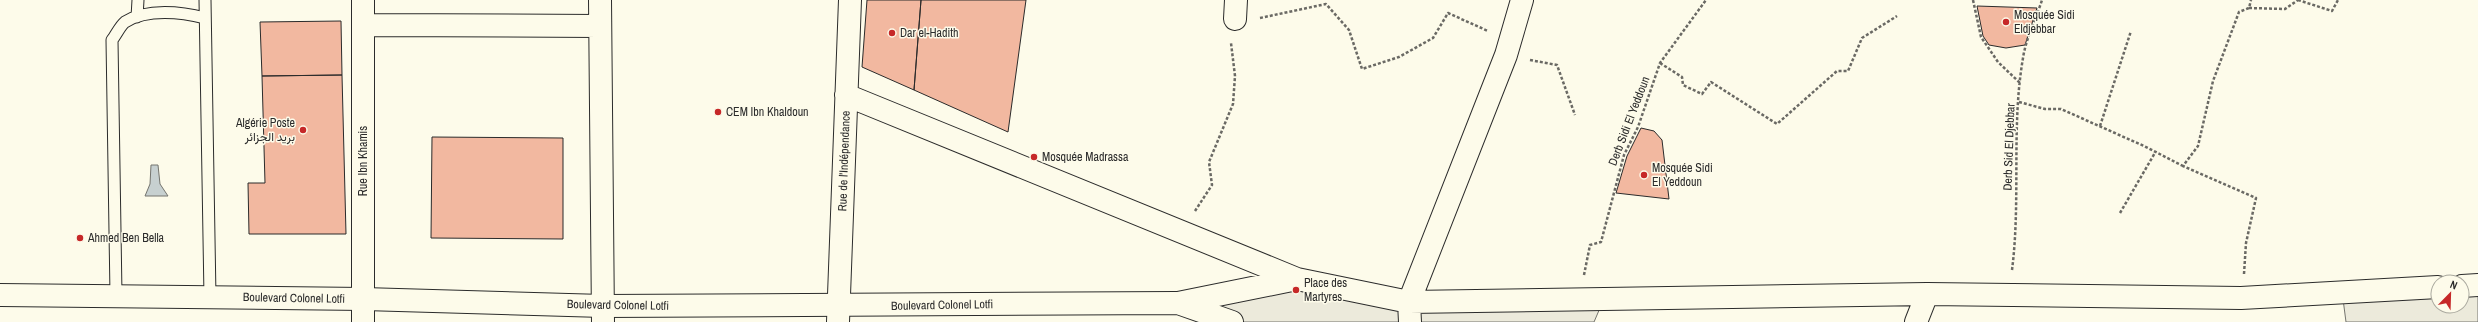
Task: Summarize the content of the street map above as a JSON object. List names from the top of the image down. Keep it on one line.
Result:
{"streets":{"street":["Rue Ibn Khamis","Rue de l'Indépendance","Boulevard Colonel Lotfi"],"path":["Derb Sidi El Yeddoun","Derb Sid El Djebbar"]},"crossings":[["Rue Ibn Khamis","Boulevard Colonel Lotfi"],["Rue de l'Indépendance","Boulevard Colonel Lotfi"]],"places":["Mosquée Sidi Eldjebbar","Dar el-Hadith","CEM Ibn Khaldoun","Algérie Poste بريد الجزائر","Mosquée Madrassa","Mosquée Sidi El Yeddoun","Ahmed Ben Bella","Place des Martyres"],"north":"top right"}
